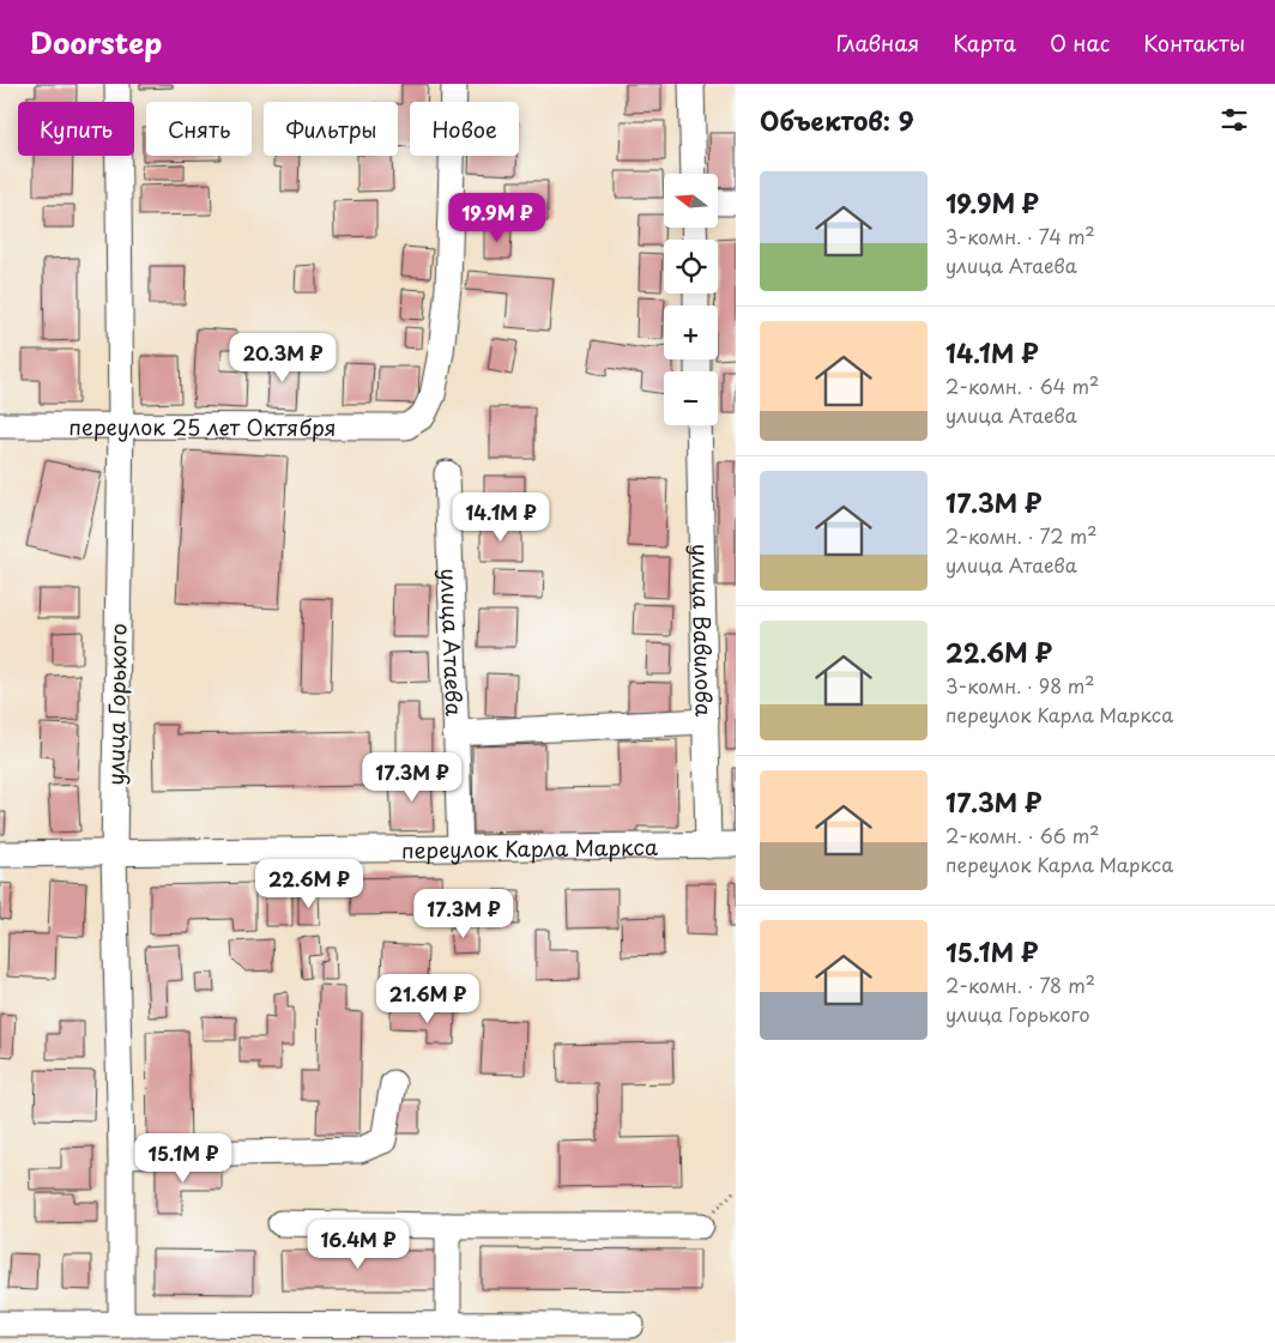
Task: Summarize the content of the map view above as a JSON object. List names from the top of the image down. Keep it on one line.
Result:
{"streets":{"street":["переулок 25 лет Октября","улица Вавилова","улица Атаева","улица Горького","переулок Карла Маркса"]},"crossings":[["переулок 25 лет Октября","улица Горького"],["улица Вавилова","переулок Карла Маркса"],["улица Атаева","переулок Карла Маркса"],["улица Горького","переулок Карла Маркса"]],"north":"left","page":{"header":"Doorstep","nav":["Главная","Карта","О нас","Контакты"],"heading":"Объектов: 9","chip":["Купить","Снять","Фильтры","Новое"],"list":[{"name":"19.9M ₽","note":"3-комн. · 74 m² · улица Атаева"},{"name":"14.1M ₽","note":"2-комн. · 64 m² · улица Атаева"},{"name":"17.3M ₽","note":"2-комн. · 72 m² · улица Атаева"},{"name":"22.6M ₽","note":"3-комн. · 98 m² · переулок Карла Маркса"},{"name":"17.3M ₽","note":"2-комн. · 66 m² · переулок Карла Маркса"},{"name":"15.1M ₽","note":"2-комн. · 78 m² · улица Горького"}],"map_buttons":["+","−"],"price":["19.9M ₽","20.3M ₽","14.1M ₽","17.3M ₽","22.6M ₽","17.3M ₽","21.6M ₽","15.1M ₽","16.4M ₽"]}}
